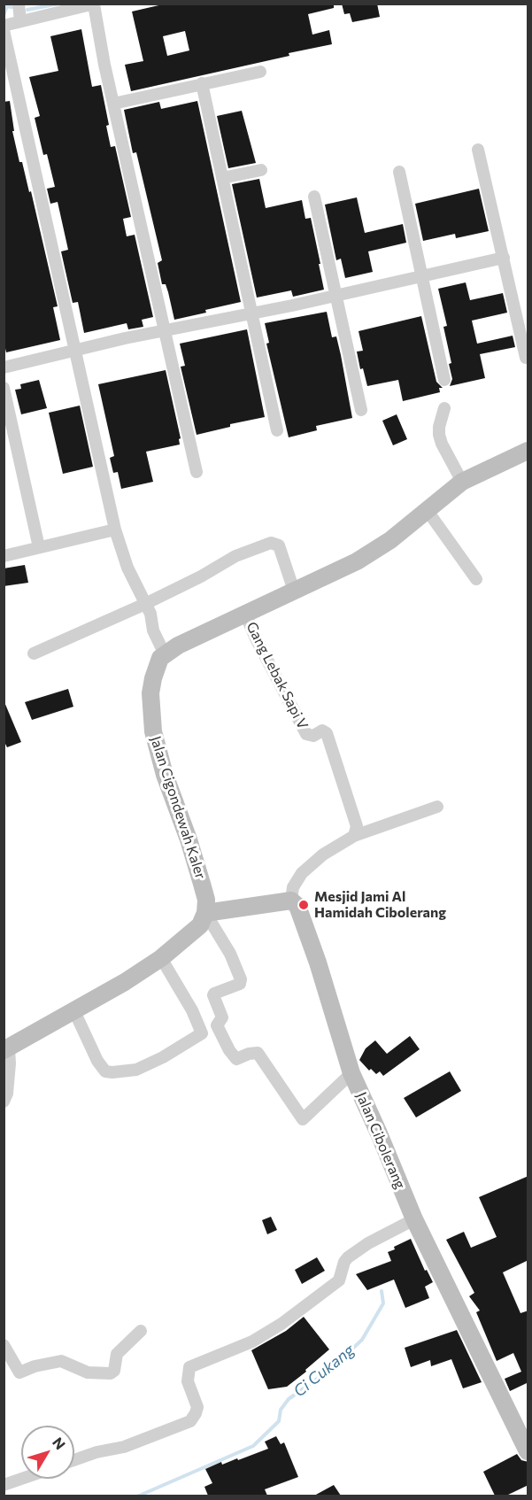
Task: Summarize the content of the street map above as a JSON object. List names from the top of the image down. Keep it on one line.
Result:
{"streets":{"main road":["Jalan Cigondewah Kaler","Jalan Cibolerang"],"street":["Gang Lebak Sapi V"]},"water":["Ci Cukang"],"places":["Mesjid Jami Al Hamidah Cibolerang"],"north":"top right"}
